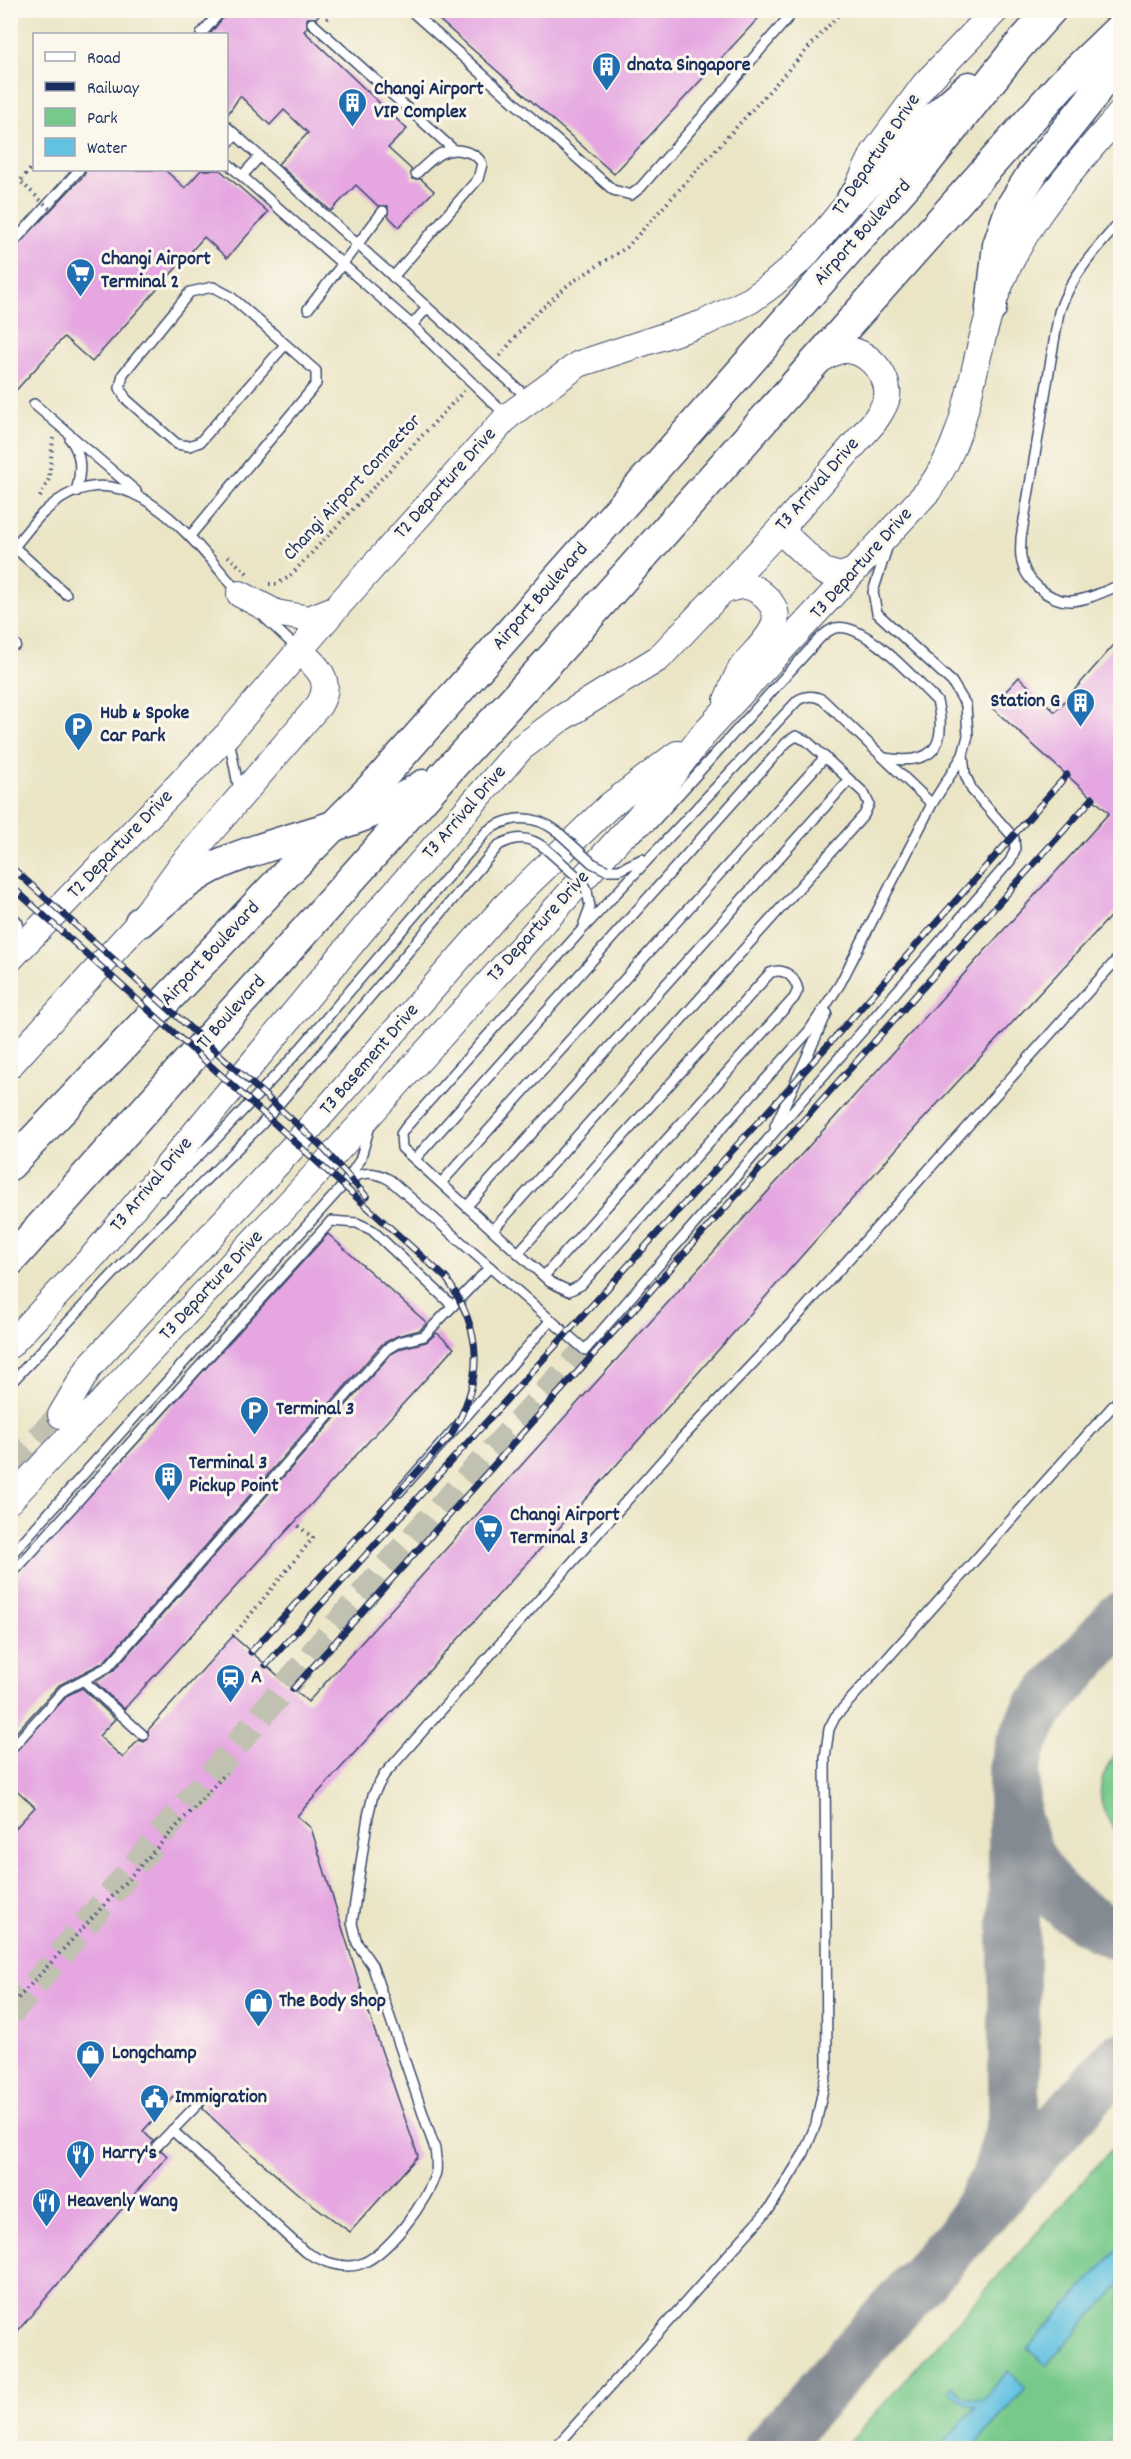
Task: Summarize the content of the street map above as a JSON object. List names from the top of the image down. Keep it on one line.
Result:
{"streets":{"highway":["Airport Boulevard","T1 Boulevard"],"main road":["T2 Departure Drive","T3 Arrival Drive","T3 Departure Drive","T3 Basement Drive"],"path":["Changi Airport Connector"]},"crossings":[["T3 Departure Drive","T3 Basement Drive"]],"places":{"building":["dnata Singapore","Changi Airport VIP Complex","Station G","Terminal 3 Pickup Point"],"supermarket":["Changi Airport Terminal 2","Changi Airport Terminal 3"],"parking":["Hub & Spoke Car Park","Terminal 3"],"station":["A"],"shop":["The Body Shop","Longchamp"],"public building":["Immigration"],"restaurant":["Harry's","Heavenly Wang"]},"legend":["Road","Railway","Park","Water"]}
